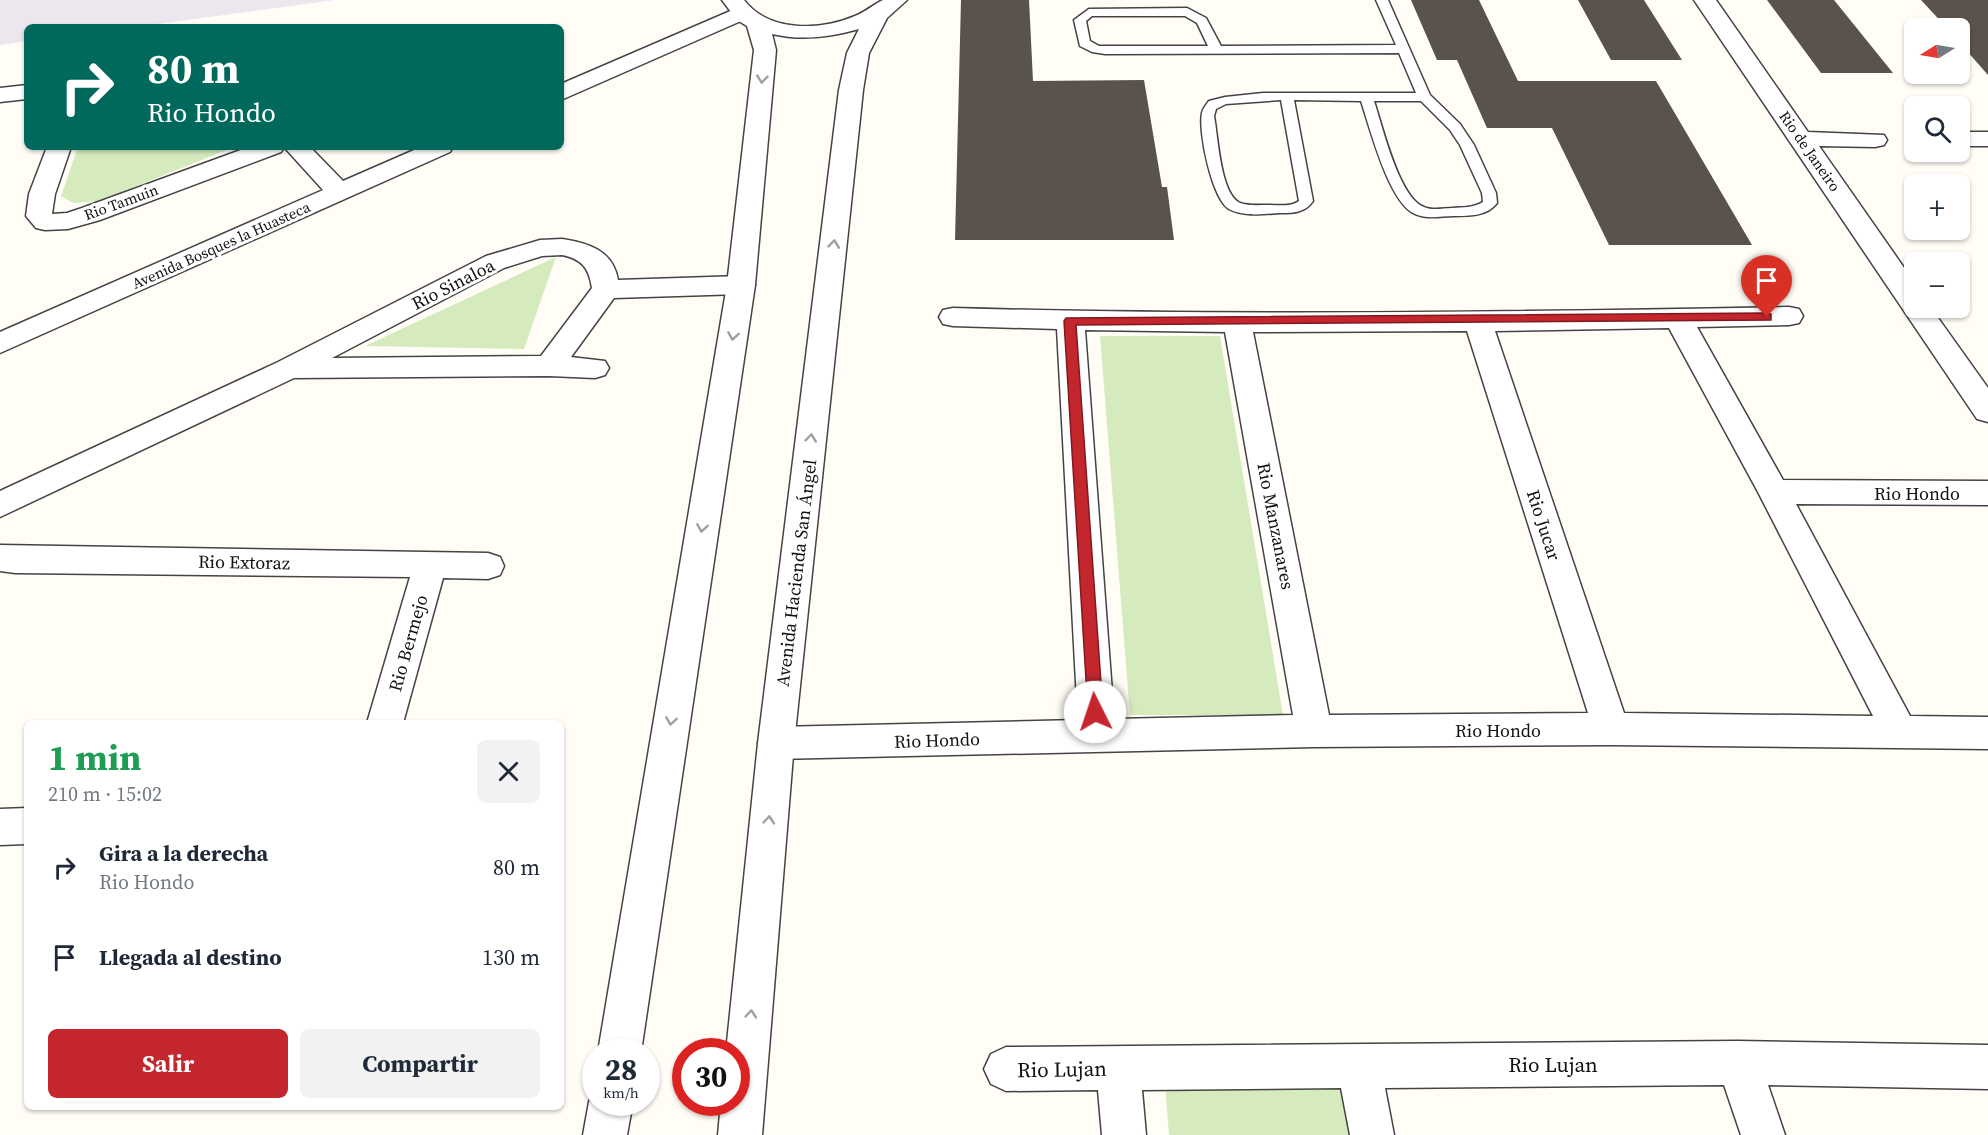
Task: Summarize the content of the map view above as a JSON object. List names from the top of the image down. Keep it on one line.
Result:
{"streets":{"street":["Rio de Janeiro","Rio Tamuin","Avenida Bosques la Huasteca","Rio Sinaloa","Rio Hondo","Rio Jucar","Rio Manzanares","Rio Extoraz","Avenida Hacienda San Ángel","Rio Bermejo","Rio Lujan"]},"crossings":[["Rio Hondo","Rio Jucar"],["Rio Hondo","Rio Manzanares"],["Rio Hondo","Avenida Hacienda San Ángel"],["Rio Extoraz","Rio Bermejo"]],"north":"left","page":{"map_buttons":["+","−"],"turn":["80 m","Rio Hondo"],"heading":["1 min","210 m · 15:02"],"list":[{"name":"Gira a la derecha","note":"Rio Hondo","value":"80 m"},{"name":"Llegada al destino","value":"130 m"}],"buttons":["Salir","Compartir"],"speed":"28 km/h","limit":"30"}}
